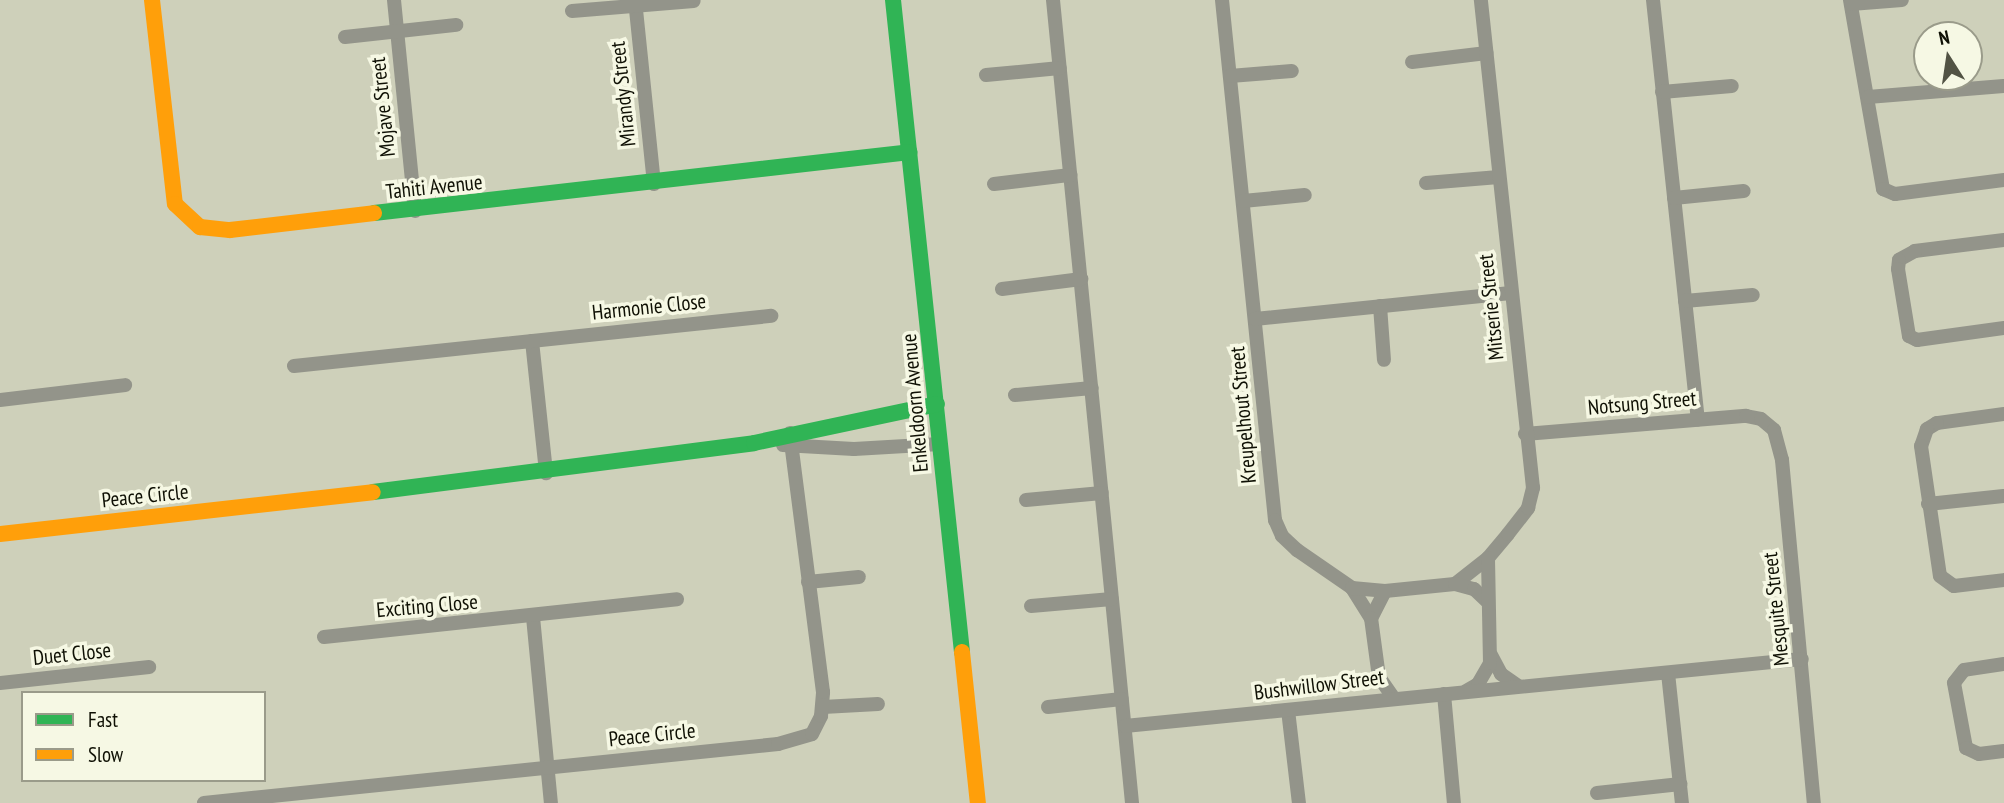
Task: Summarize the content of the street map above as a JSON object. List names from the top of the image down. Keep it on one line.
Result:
{"streets":{"street":["Mirandy Street","Mojave Street","Tahiti Avenue","Harmonie Close","Mitserie Street","Enkeldoorn Avenue","Notsung Street","Kreupelhout Street","Peace Circle","Exciting Close","Mesquite Street","Duet Close","Bushwillow Street"]},"crossings":[["Mirandy Street","Tahiti Avenue"],["Mojave Street","Tahiti Avenue"],["Tahiti Avenue","Enkeldoorn Avenue"],["Mitserie Street","Notsung Street"],["Mitserie Street","Kreupelhout Street"],["Mitserie Street","Bushwillow Street"],["Enkeldoorn Avenue","Peace Circle"],["Notsung Street","Mesquite Street"],["Kreupelhout Street","Bushwillow Street"],["Mesquite Street","Bushwillow Street"]],"legend":["Fast","Slow"],"north":"top"}
